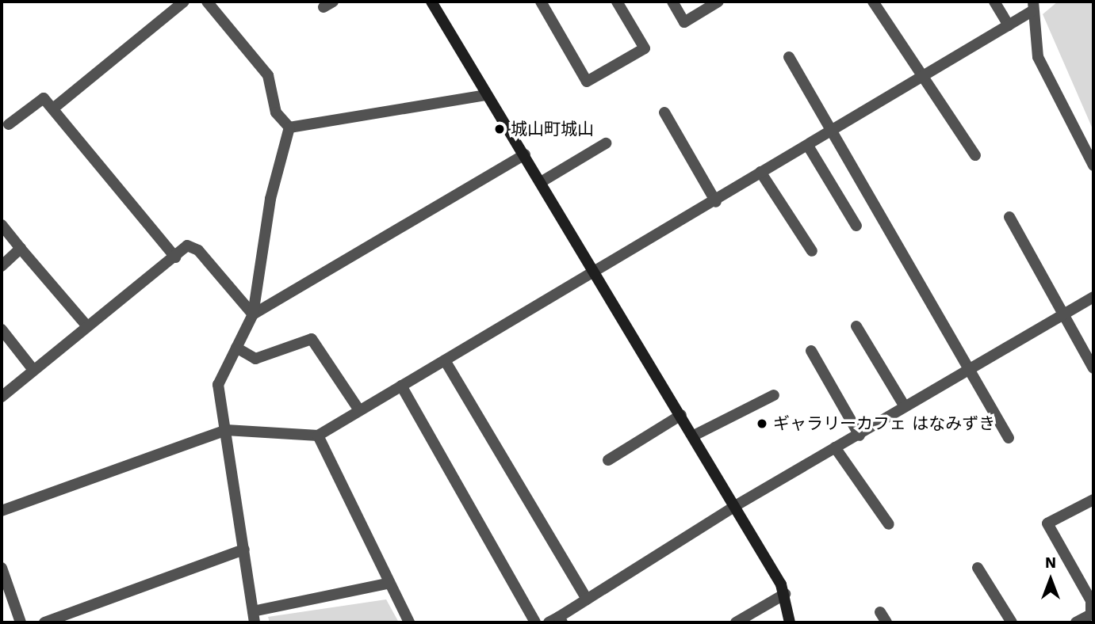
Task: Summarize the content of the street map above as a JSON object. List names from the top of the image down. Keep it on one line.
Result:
{"places":["城山町城山","ギャラリーカフェ はなみずき"],"north":"top"}
